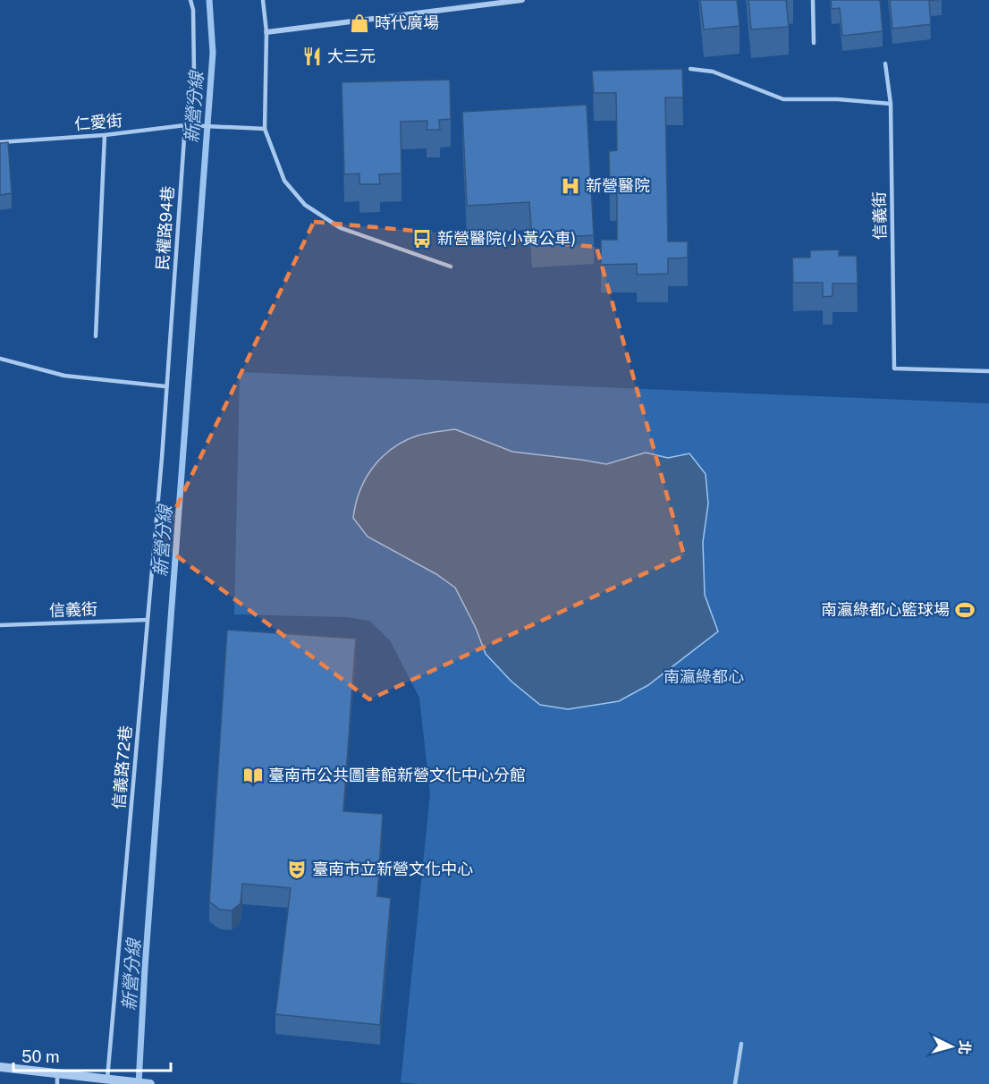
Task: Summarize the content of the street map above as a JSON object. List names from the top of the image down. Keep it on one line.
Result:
{"streets":{"lane":["仁愛街","信義街","民權路94巷","信義路72巷"]},"crossings":[["仁愛街","民權路94巷"],["信義街","信義路72巷"],["民權路94巷","信義路72巷"]],"water":["新營分線"],"parks":["南瀛綠都心"],"places":{"shop":["時代廣場"],"restaurant":["大三元"],"hospital":["新營醫院"],"bus stop":["新營醫院(小黃公車)"],"sports":["南瀛綠都心籃球場"],"library":["臺南市公共圖書館新營文化中心分館"],"theatre":["臺南市立新營文化中心"]},"scale_bar":"50 m","north":"right"}
